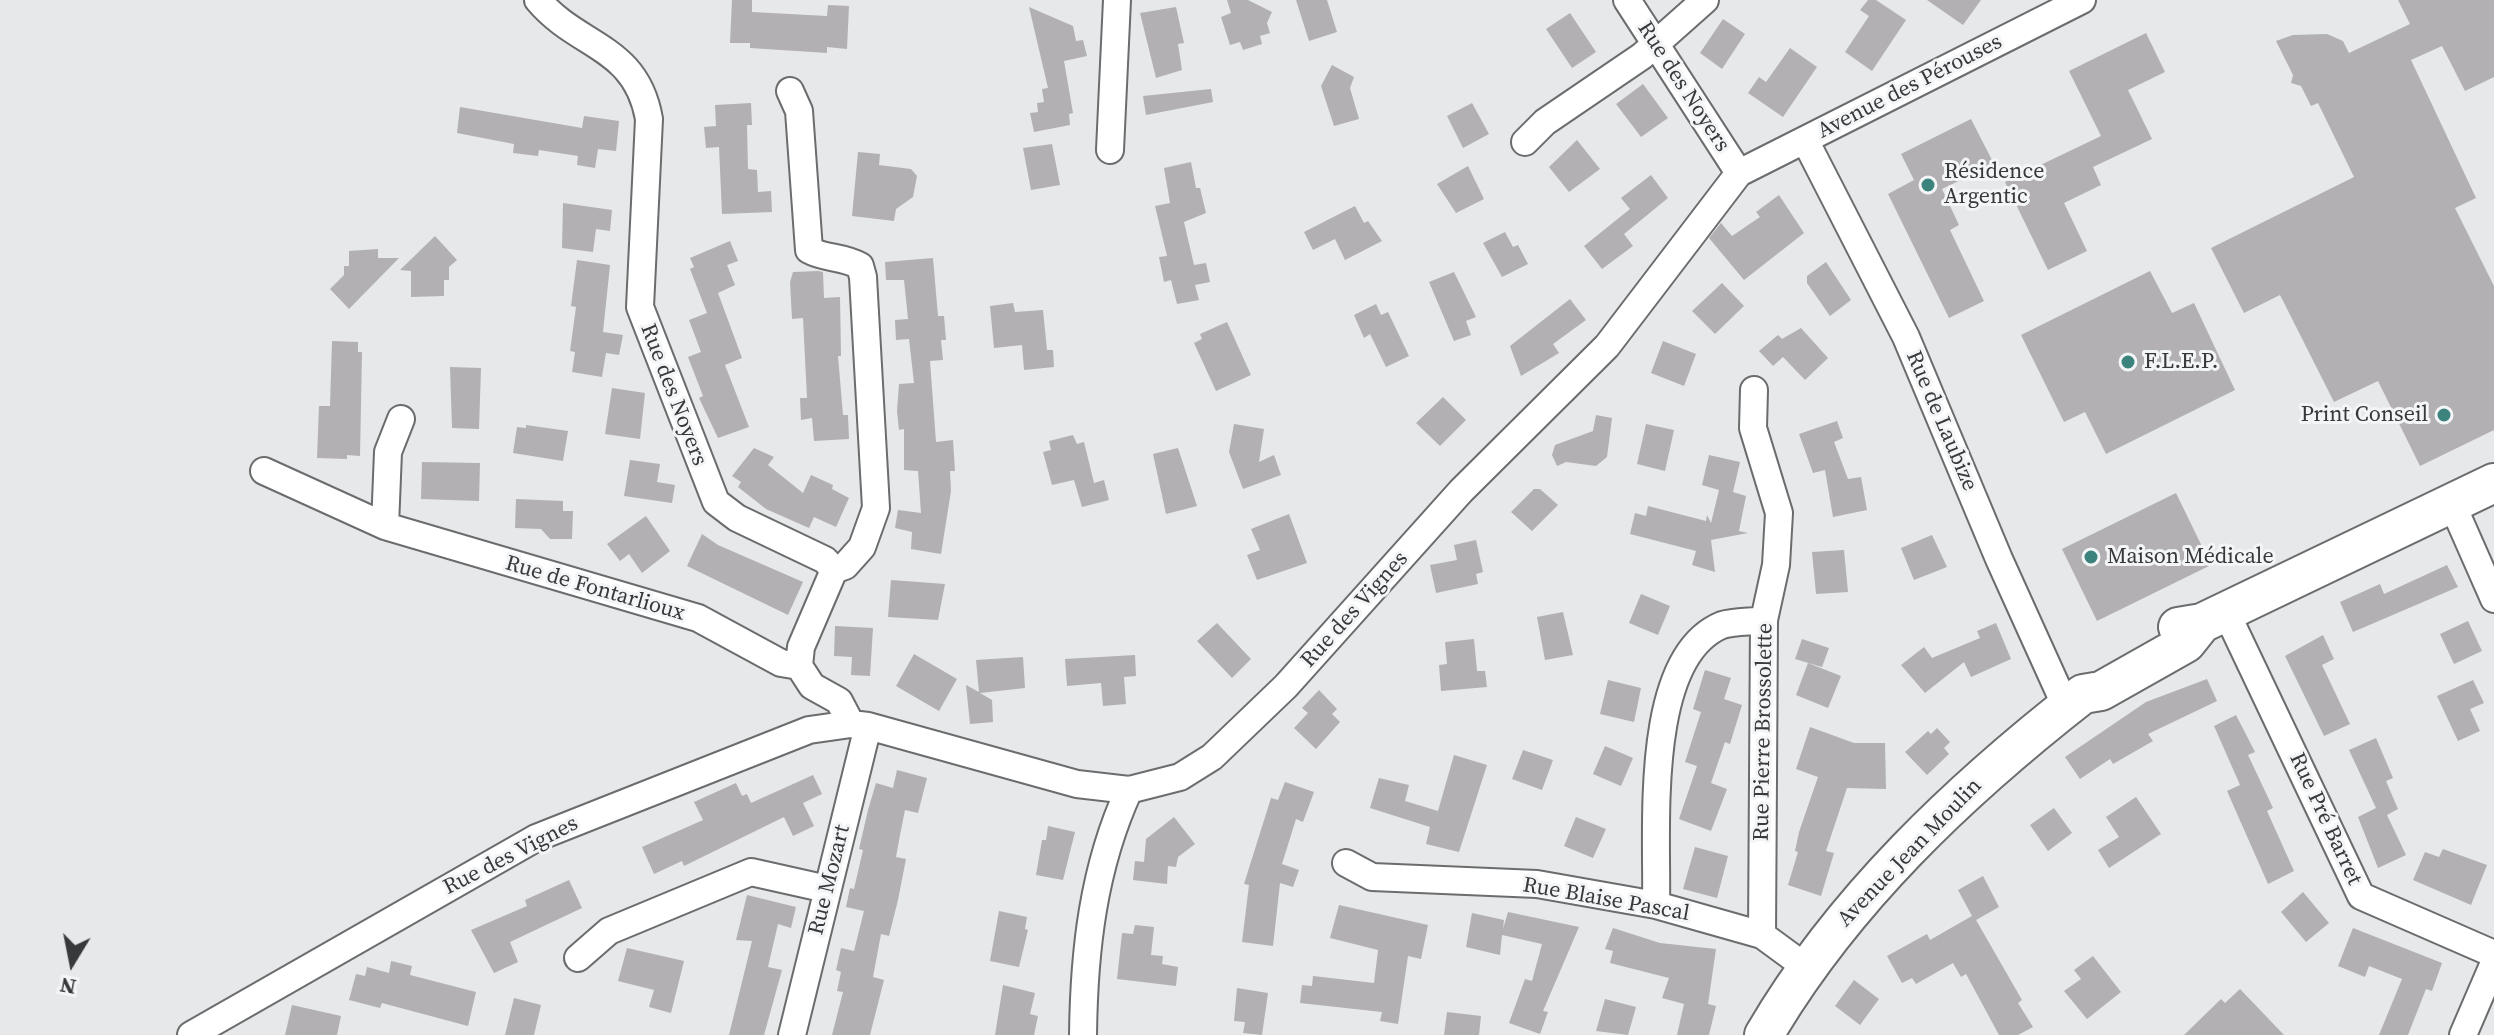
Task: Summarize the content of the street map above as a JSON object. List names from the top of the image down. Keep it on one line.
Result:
{"streets":{"main road":["Avenue Jean Moulin"],"street":["Rue des Noyers","Avenue des Pérouses","Rue de Laubize","Rue de Fontarlioux","Rue des Vignes","Rue Pierre Brossolette","Rue Pré Barret","Rue Mozart","Rue Blaise Pascal"]},"crossings":[["Rue des Noyers","Avenue des Pérouses"],["Rue des Noyers","Rue des Vignes"],["Avenue des Pérouses","Rue de Laubize"],["Avenue des Pérouses","Rue des Vignes"],["Rue de Laubize","Avenue Jean Moulin"],["Rue des Vignes","Rue Mozart"],["Rue Pierre Brossolette","Rue Blaise Pascal"],["Rue Pré Barret","Avenue Jean Moulin"],["Avenue Jean Moulin","Rue Blaise Pascal"]],"places":["Résidence Argentic","F.L.E.P.","Print Conseil","Maison Médicale"],"north":"bottom"}
